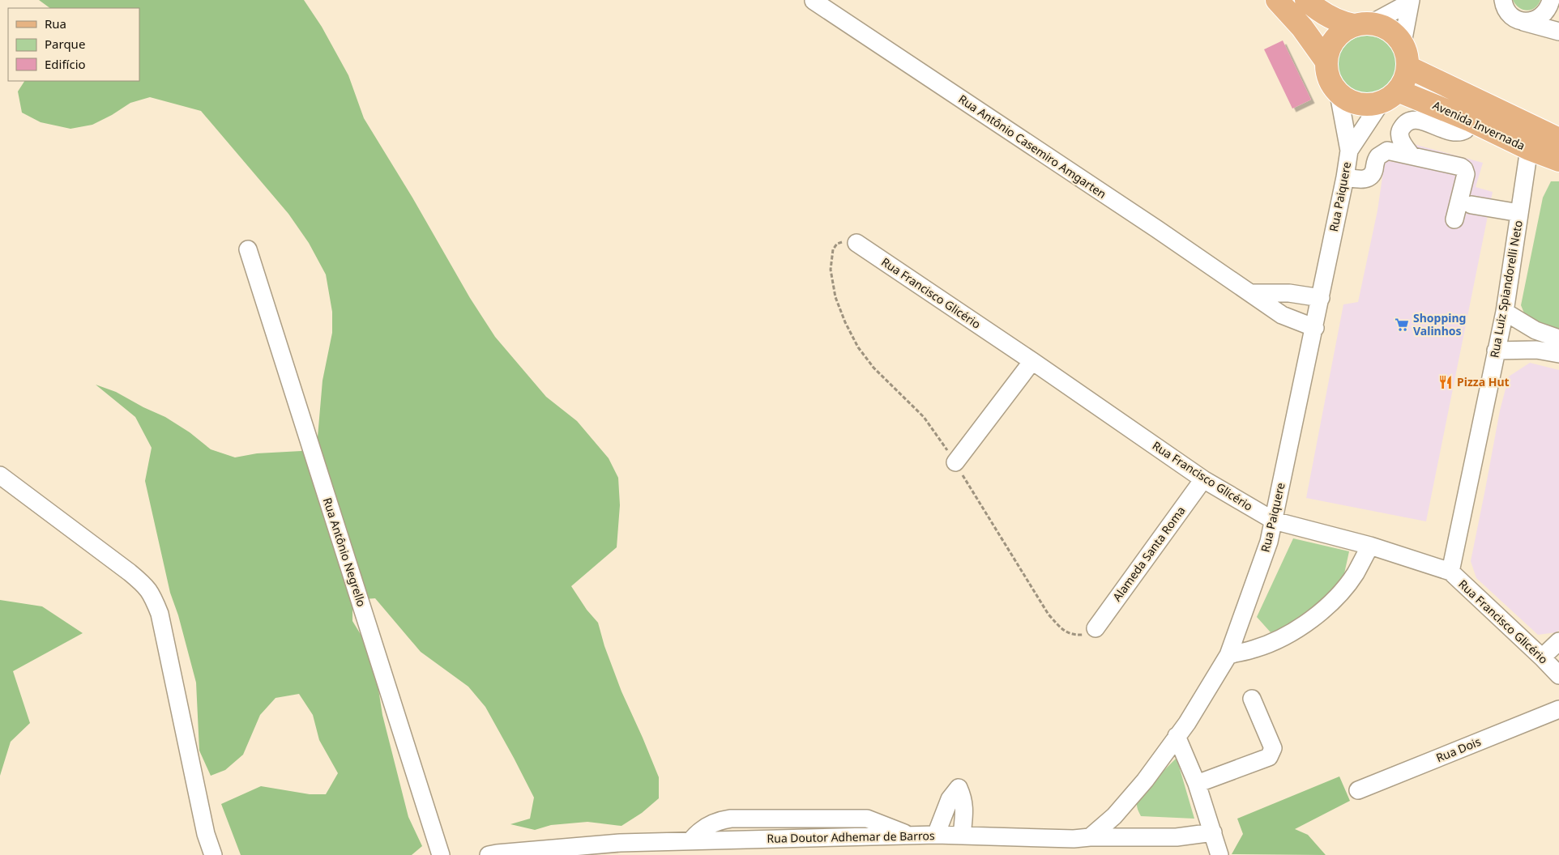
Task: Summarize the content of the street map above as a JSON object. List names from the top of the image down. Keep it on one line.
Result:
{"streets":{"main road":["Avenida Invernada"],"street":["Rua Antônio Casemiro Amgarten","Rua Paiquere","Rua Luiz Spiandorelli Neto","Rua Francisco Glicério","Rua Antônio Negrello","Alameda Santa Roma","Rua Dois","Rua Doutor Adhemar de Barros"]},"crossings":[["Avenida Invernada","Rua Paiquere"],["Avenida Invernada","Rua Luiz Spiandorelli Neto"],["Rua Antônio Casemiro Amgarten","Rua Paiquere"],["Rua Paiquere","Rua Francisco Glicério"],["Rua Paiquere","Rua Doutor Adhemar de Barros"],["Rua Luiz Spiandorelli Neto","Rua Francisco Glicério"],["Rua Francisco Glicério","Alameda Santa Roma"]],"places":{"supermarket":["Shopping Valinhos"],"restaurant":["Pizza Hut"]},"legend":["Rua","Parque","Edifício"]}
